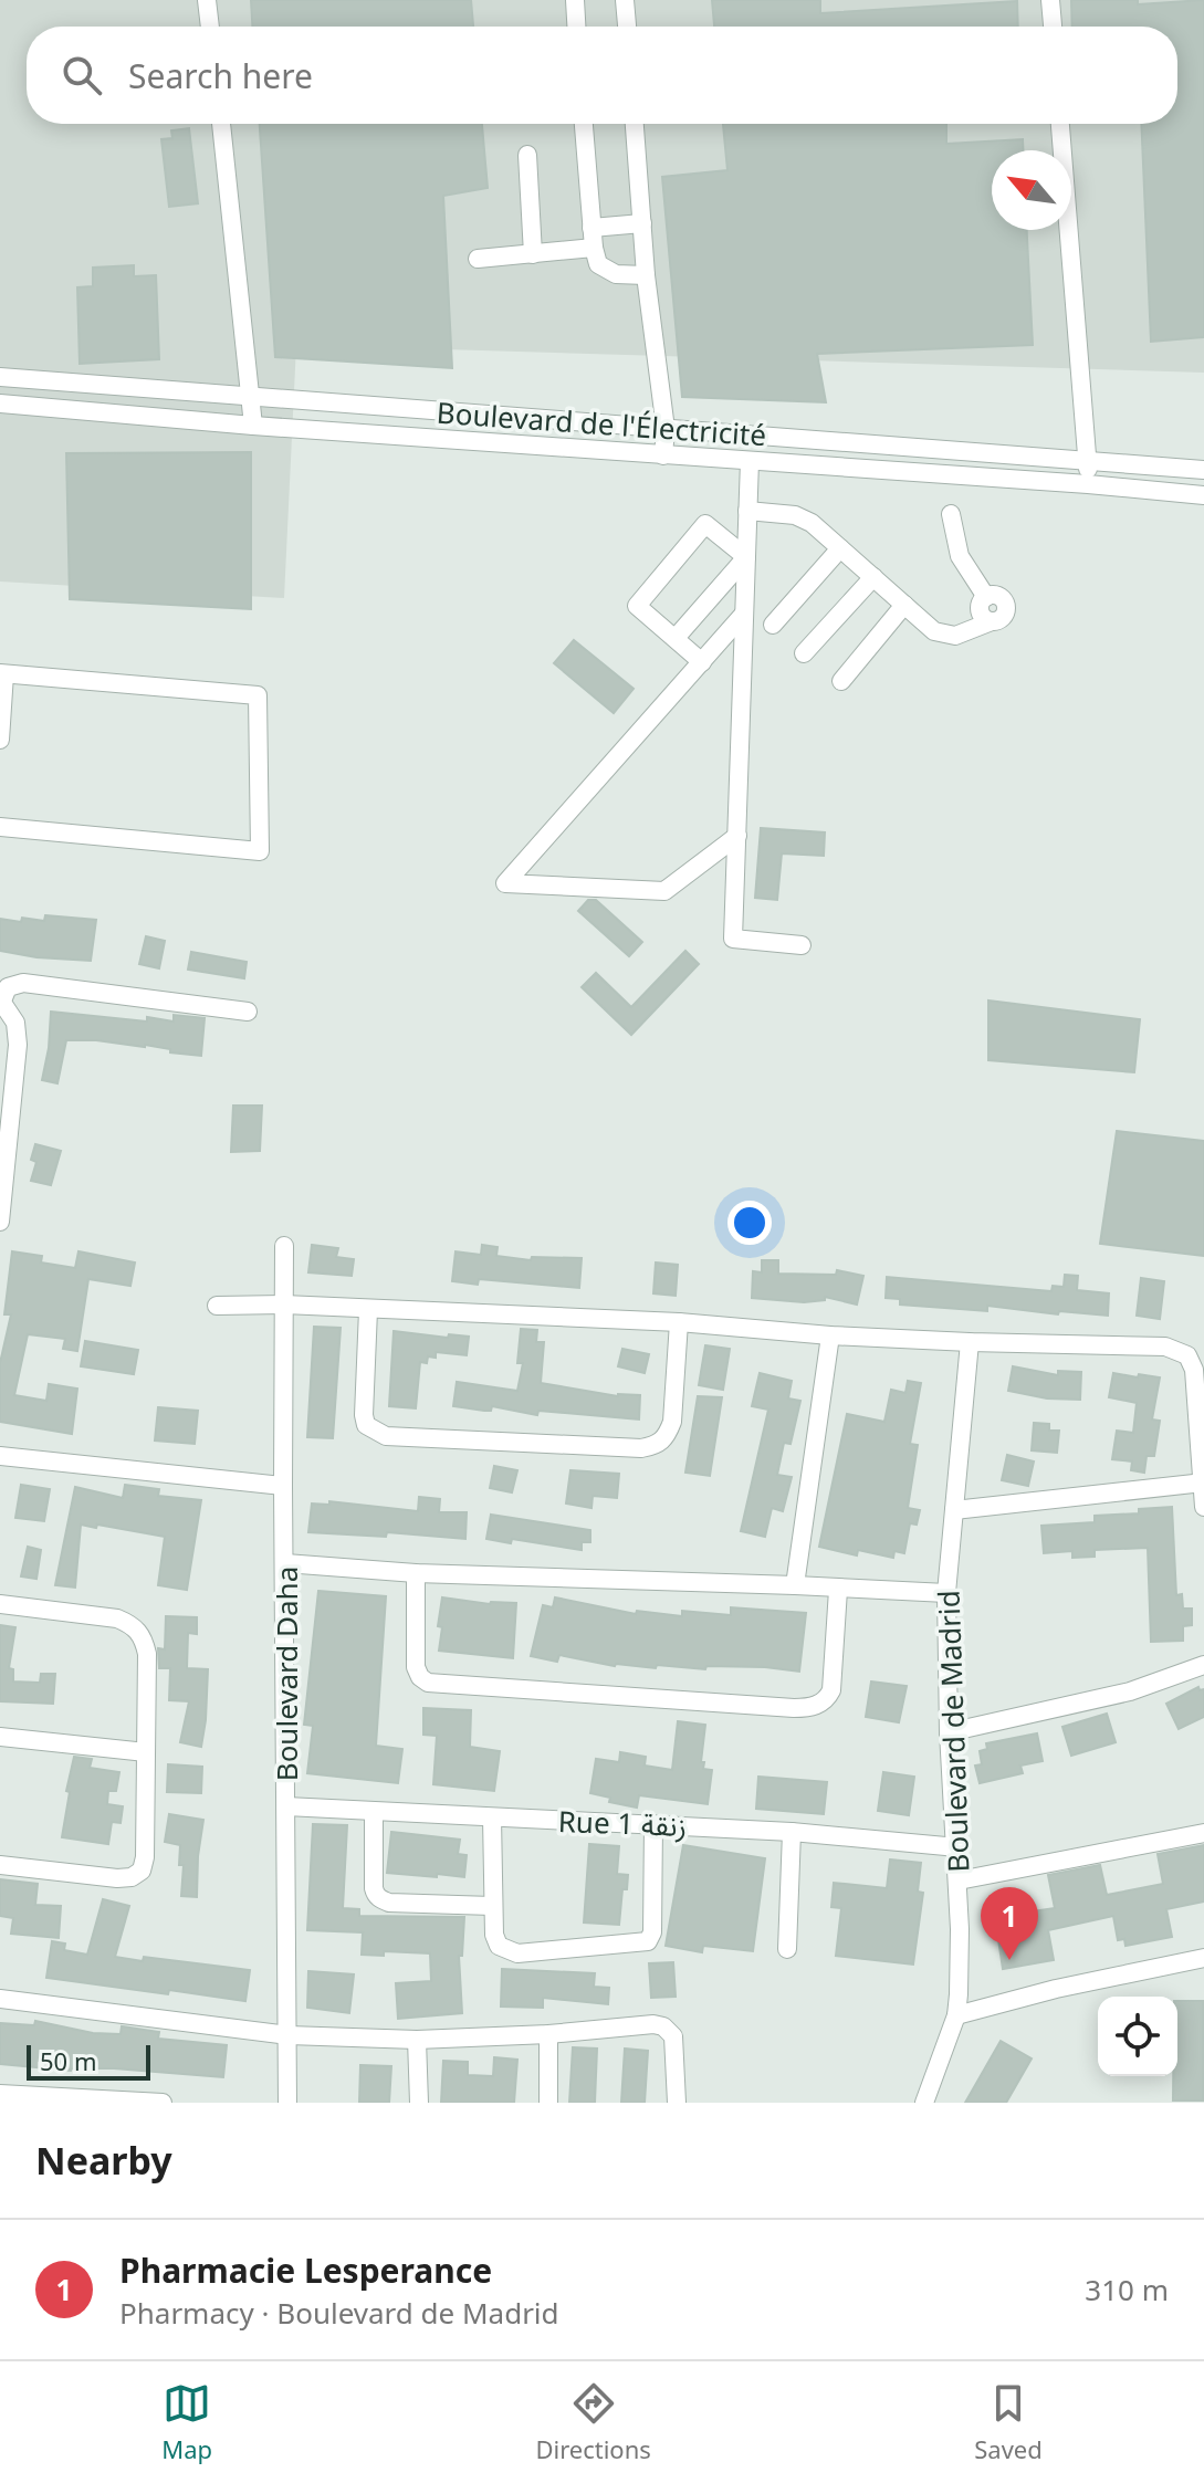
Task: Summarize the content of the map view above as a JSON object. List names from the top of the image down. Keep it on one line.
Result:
{"streets":{"street":["Boulevard de l'Électricité","Boulevard Daha","Boulevard de Madrid","Rue 1 زنقة"]},"crossings":[["Boulevard Daha","Rue 1 زنقة"],["Boulevard de Madrid","Rue 1 زنقة"]],"scale_bar":"50 m","north":"top left","page":{"search":"Search here","pins":"1","scale":"50 m","heading":"Nearby","list":[{"mark":"1","name":"Pharmacie Lesperance","note":"Pharmacy · Boulevard de Madrid","value":"310 m"}],"nav":["Map","Directions","Saved"]}}
